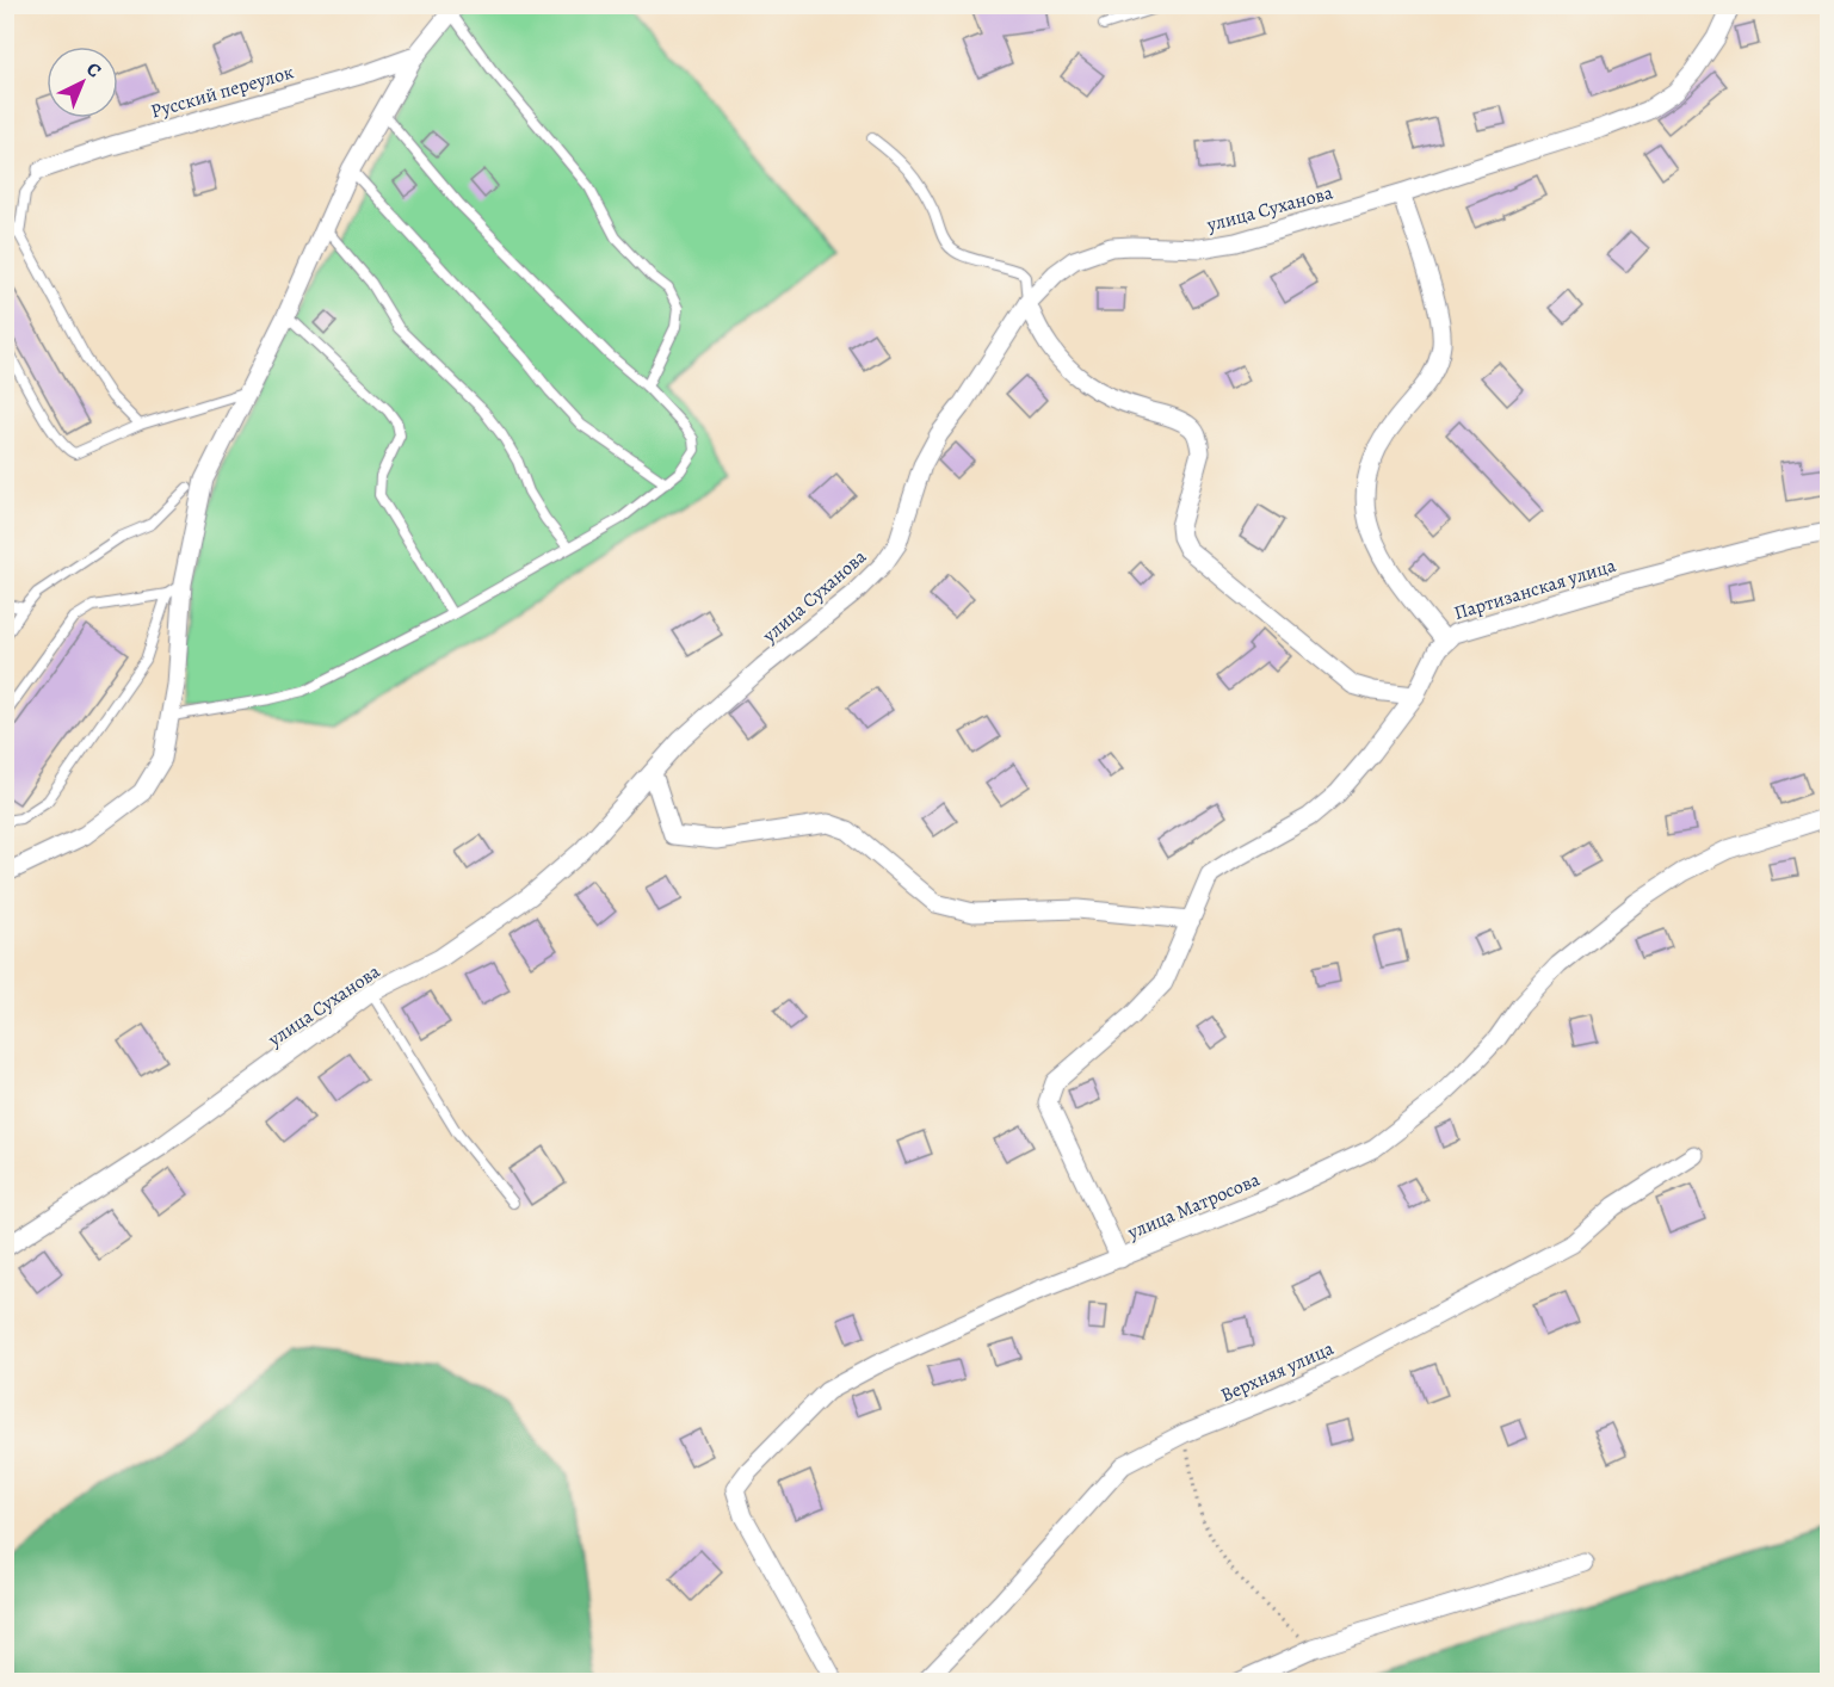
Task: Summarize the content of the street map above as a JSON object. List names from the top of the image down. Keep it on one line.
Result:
{"streets":{"street":["Русский переулок","улица Суханова","Партизанская улица","улица Матросова","Верхняя улица"]},"crossings":[["Партизанская улица","улица Матросова"]],"north":"top right"}
